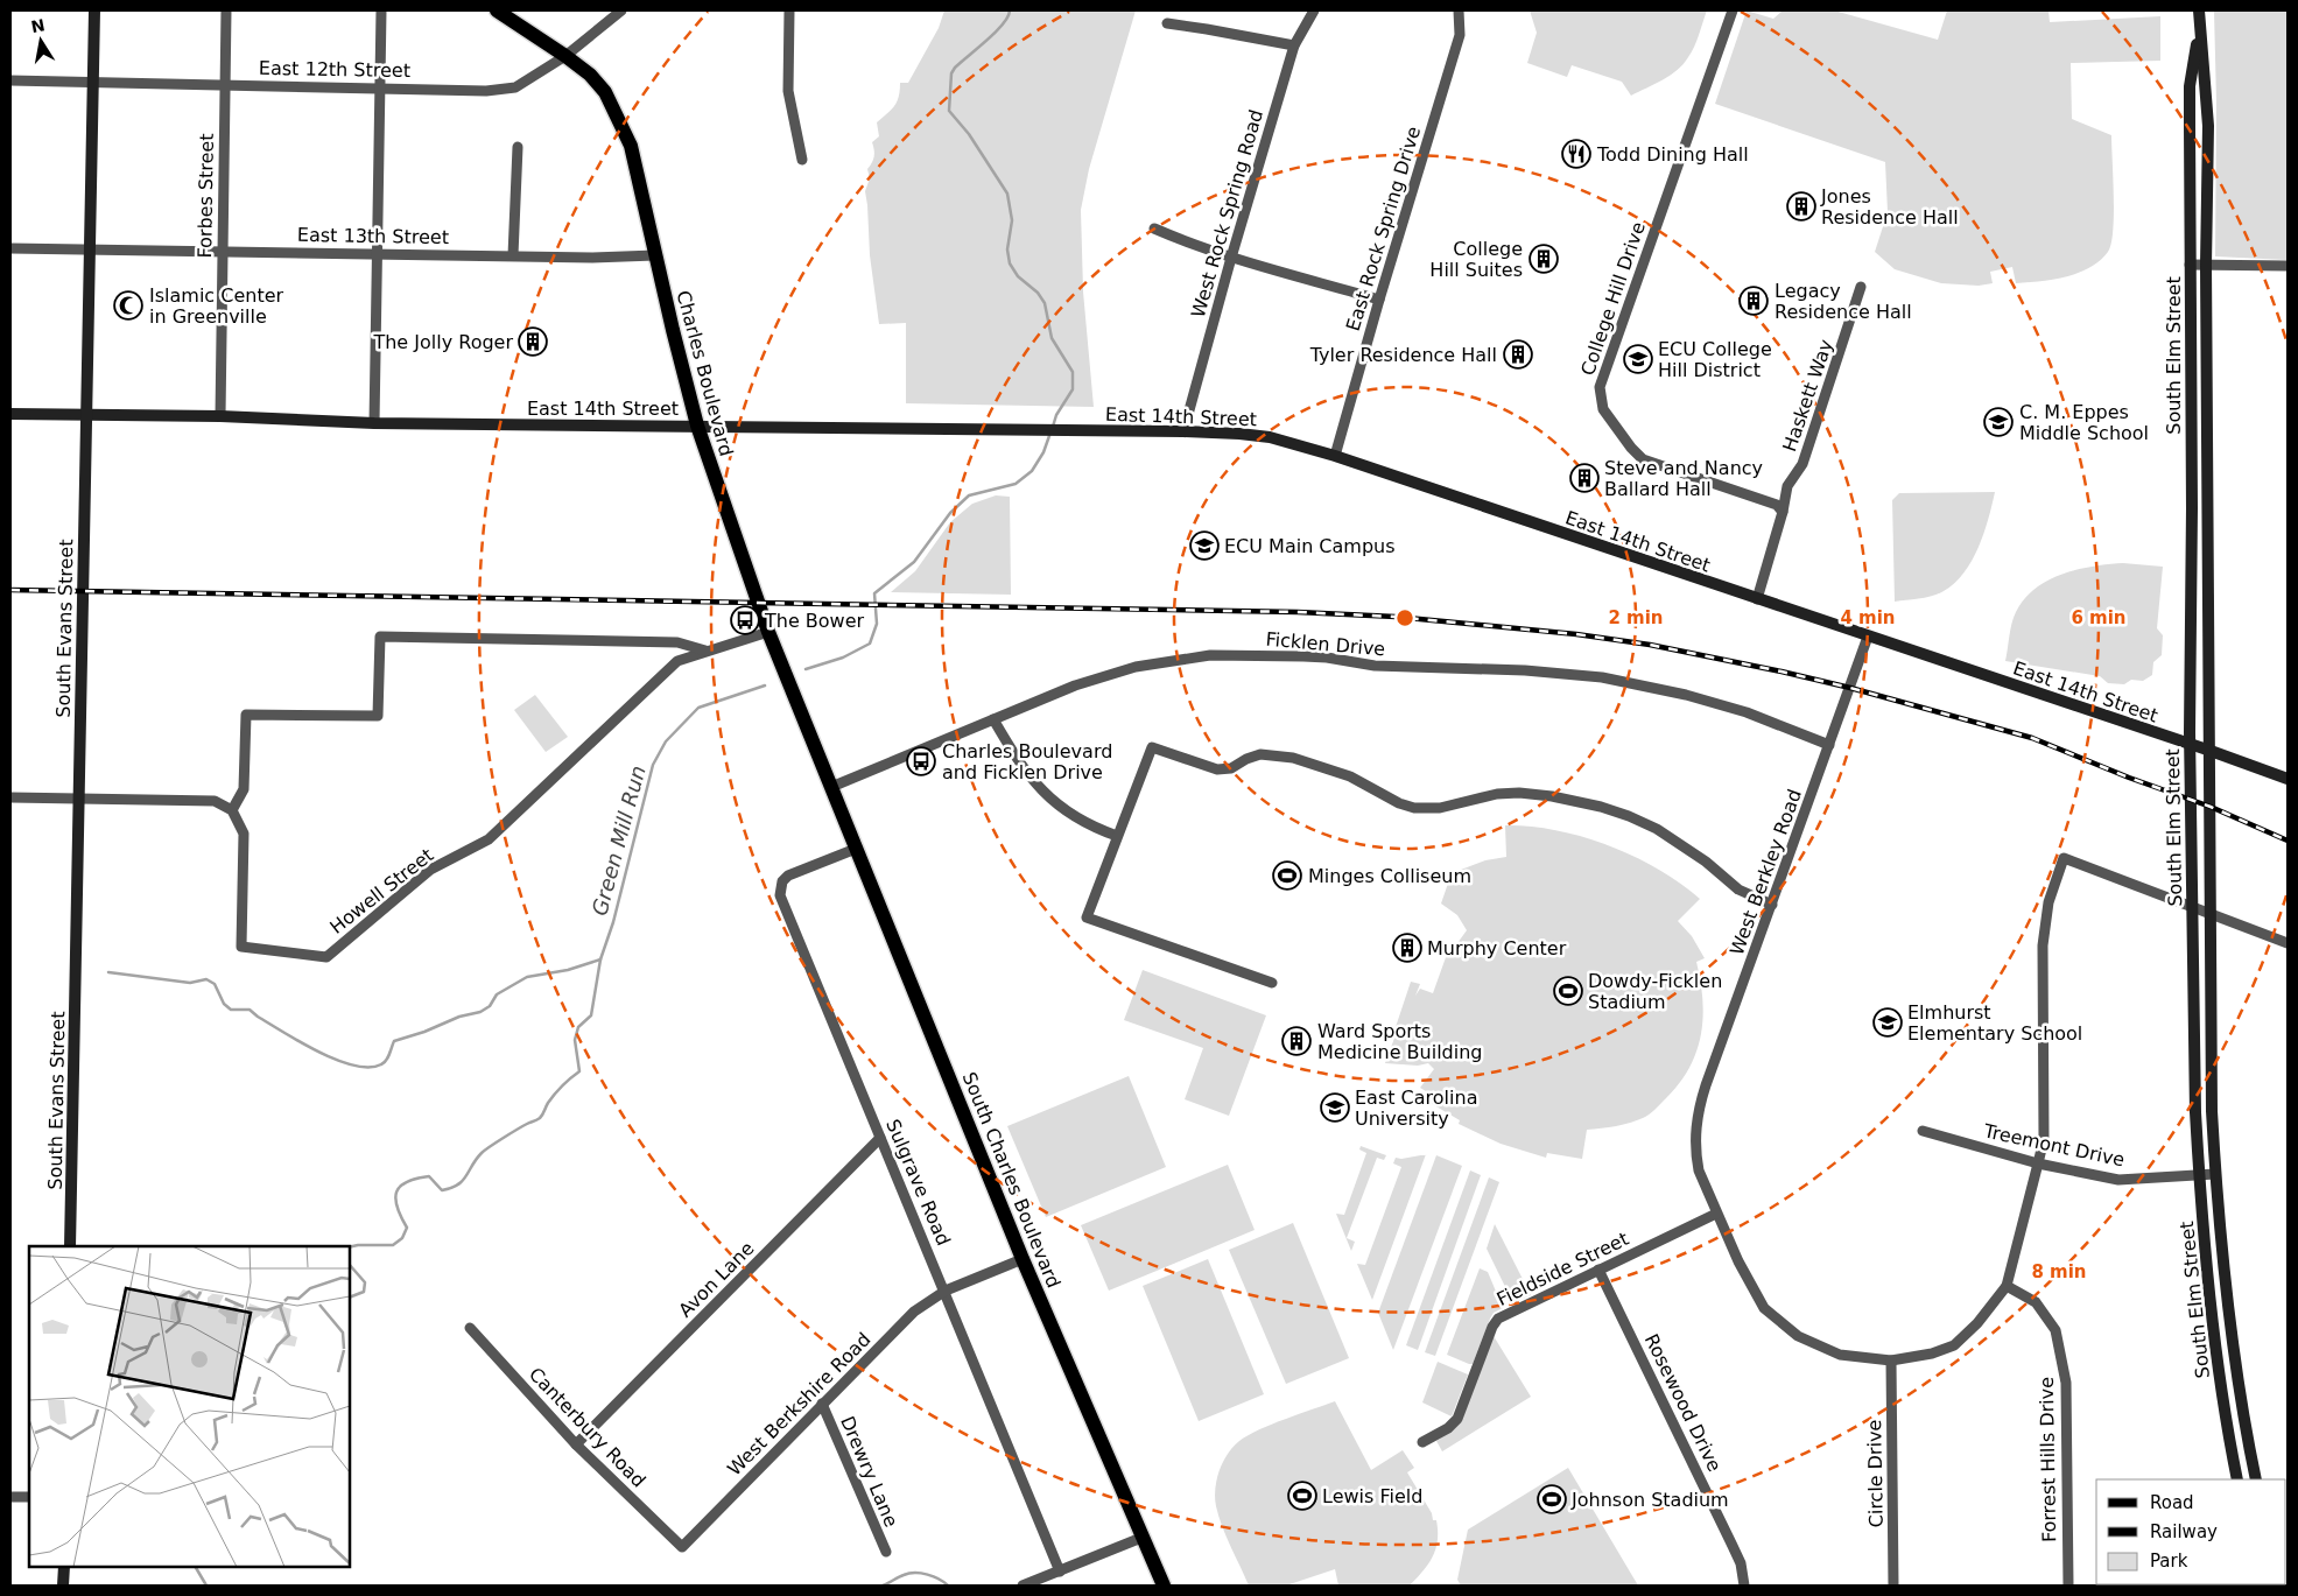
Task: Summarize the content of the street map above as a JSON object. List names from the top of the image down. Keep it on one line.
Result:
{"streets":{"main road":["Charles Boulevard","South Charles Boulevard"],"street":["East 12th Street","Forbes Street","West Rock Spring Road","East Rock Spring Drive","East 13th Street","College Hill Drive","South Elm Street","Haskett Way","East 14th Street","South Evans Street","Ficklen Drive","West Berkley Road","Howell Street","Treemont Drive","Sulgrave Road","Fieldside Street","Avon Lane","Rosewood Drive","West Berkshire Road","Canterbury Road","Forrest Hills Drive","Drewry Lane","Circle Drive"]},"crossings":[["East 12th Street","Forbes Street"],["East 12th Street","Charles Boulevard"],["East 12th Street","South Evans Street"],["Forbes Street","East 13th Street"],["Forbes Street","East 14th Street"],["West Rock Spring Road","East 14th Street"],["East Rock Spring Drive","East 14th Street"],["East 13th Street","Charles Boulevard"],["East 13th Street","South Evans Street"],["College Hill Drive","Haskett Way"],["South Elm Street","East 14th Street"],["South Elm Street","Treemont Drive"],["Charles Boulevard","East 14th Street"],["Charles Boulevard","Ficklen Drive"],["Charles Boulevard","Howell Street"],["Charles Boulevard","South Charles Boulevard"],["East 14th Street","South Evans Street"],["East 14th Street","West Berkley Road"],["Ficklen Drive","West Berkley Road"],["Ficklen Drive","South Charles Boulevard"],["West Berkley Road","Fieldside Street"],["West Berkley Road","Forrest Hills Drive"],["West Berkley Road","Circle Drive"],["South Charles Boulevard","Sulgrave Road"],["South Charles Boulevard","West Berkshire Road"],["Sulgrave Road","Avon Lane"],["Sulgrave Road","West Berkshire Road"],["Fieldside Street","Rosewood Drive"],["Avon Lane","Canterbury Road"],["West Berkshire Road","Canterbury Road"],["West Berkshire Road","Drewry Lane"]],"water":["Green Mill Run"],"places":{"restaurant":["Todd Dining Hall"],"building":["Jones Residence Hall","College Hill Suites","Legacy Residence Hall","The Jolly Roger","Tyler Residence Hall","Steve and Nancy Ballard Hall","Murphy Center","Ward Sports Medicine Building"],"mosque":["Islamic Center in Greenville"],"school or university":["ECU College Hill District","C. M. Eppes Middle School","ECU Main Campus","Elmhurst Elementary School","East Carolina University"],"bus stop":["The Bower","Charles Boulevard and Ficklen Drive"],"sports":["Minges Colliseum","Dowdy-Ficklen Stadium","Lewis Field","Johnson Stadium"]},"legend":["Road","Railway","Park"],"north":"top","rings":["2 min","4 min","6 min","8 min"]}
